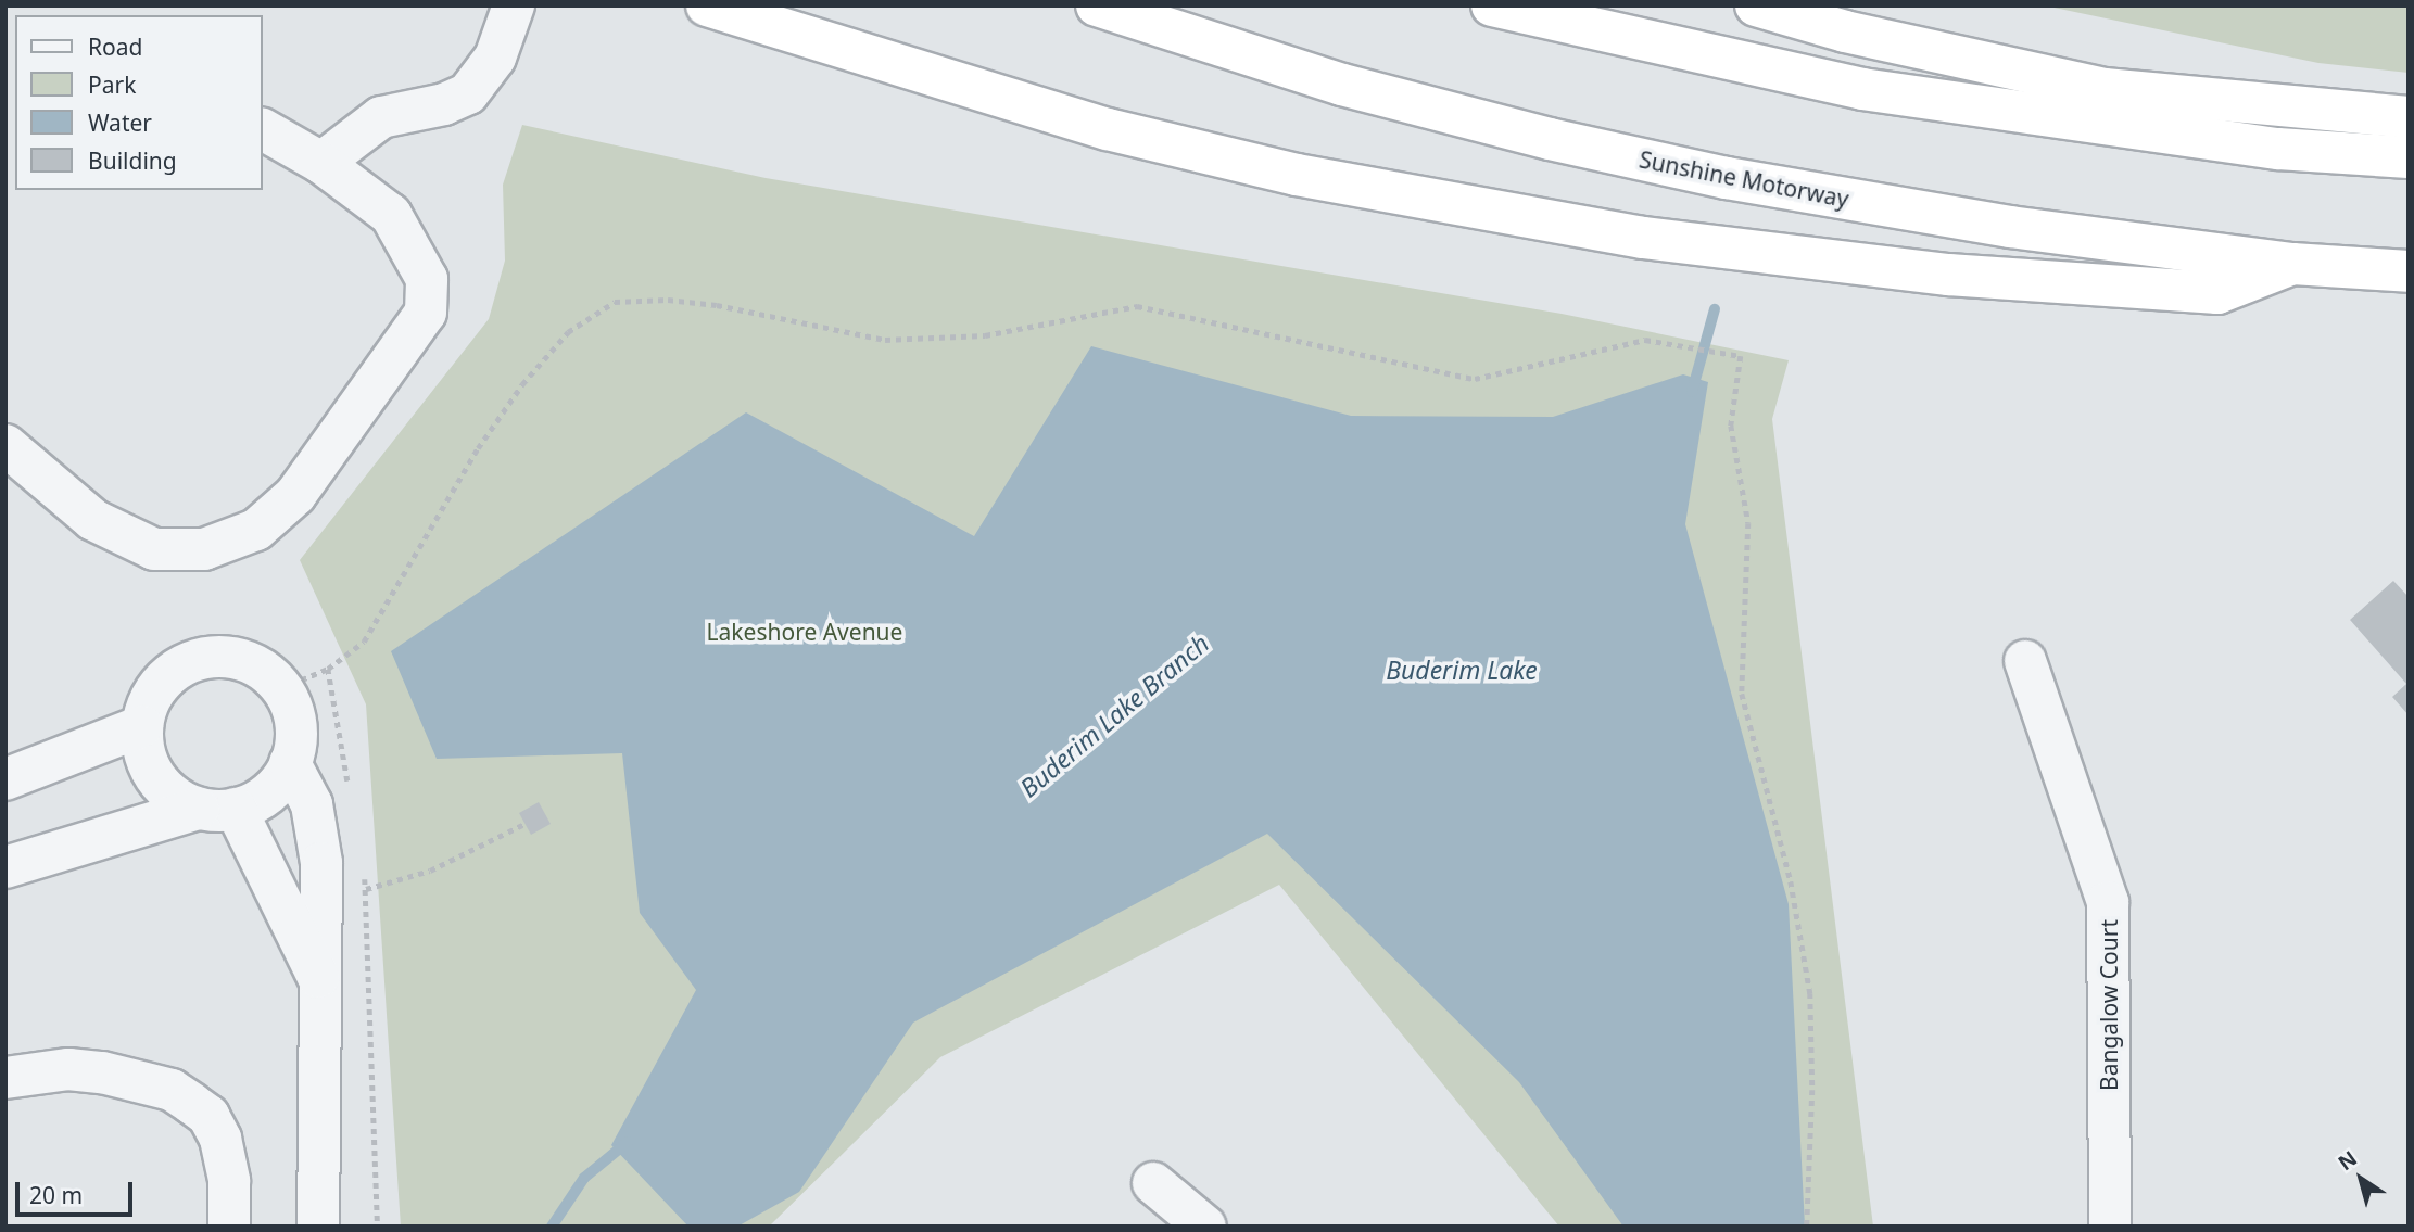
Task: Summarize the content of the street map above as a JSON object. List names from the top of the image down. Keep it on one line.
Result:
{"streets":{"highway":["Sunshine Motorway"],"street":["Bangalow Court"]},"water":["Buderim Lake","Buderim Lake Branch"],"parks":["Lakeshore Avenue"],"legend":["Road","Park","Water","Building"],"scale_bar":"20 m","north":"top left"}
